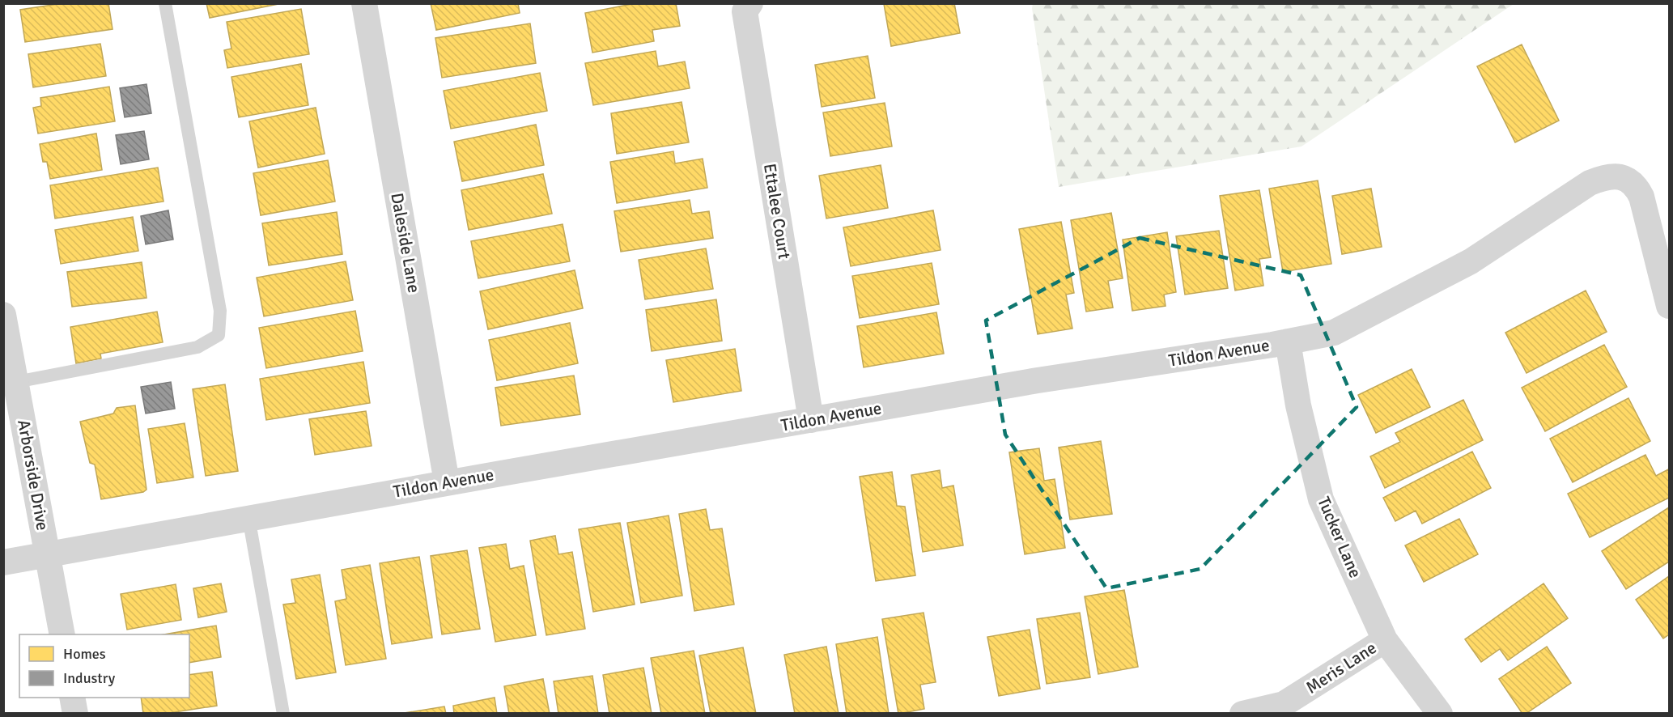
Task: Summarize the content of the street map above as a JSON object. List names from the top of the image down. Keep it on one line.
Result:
{"streets":{"street":["Ettalee Court","Daleside Lane","Tildon Avenue","Arborside Drive","Tucker Lane","Meris Lane"]},"crossings":[["Ettalee Court","Tildon Avenue"],["Daleside Lane","Tildon Avenue"],["Tildon Avenue","Arborside Drive"],["Tildon Avenue","Tucker Lane"],["Tucker Lane","Meris Lane"]],"legend":["Homes","Industry"]}
